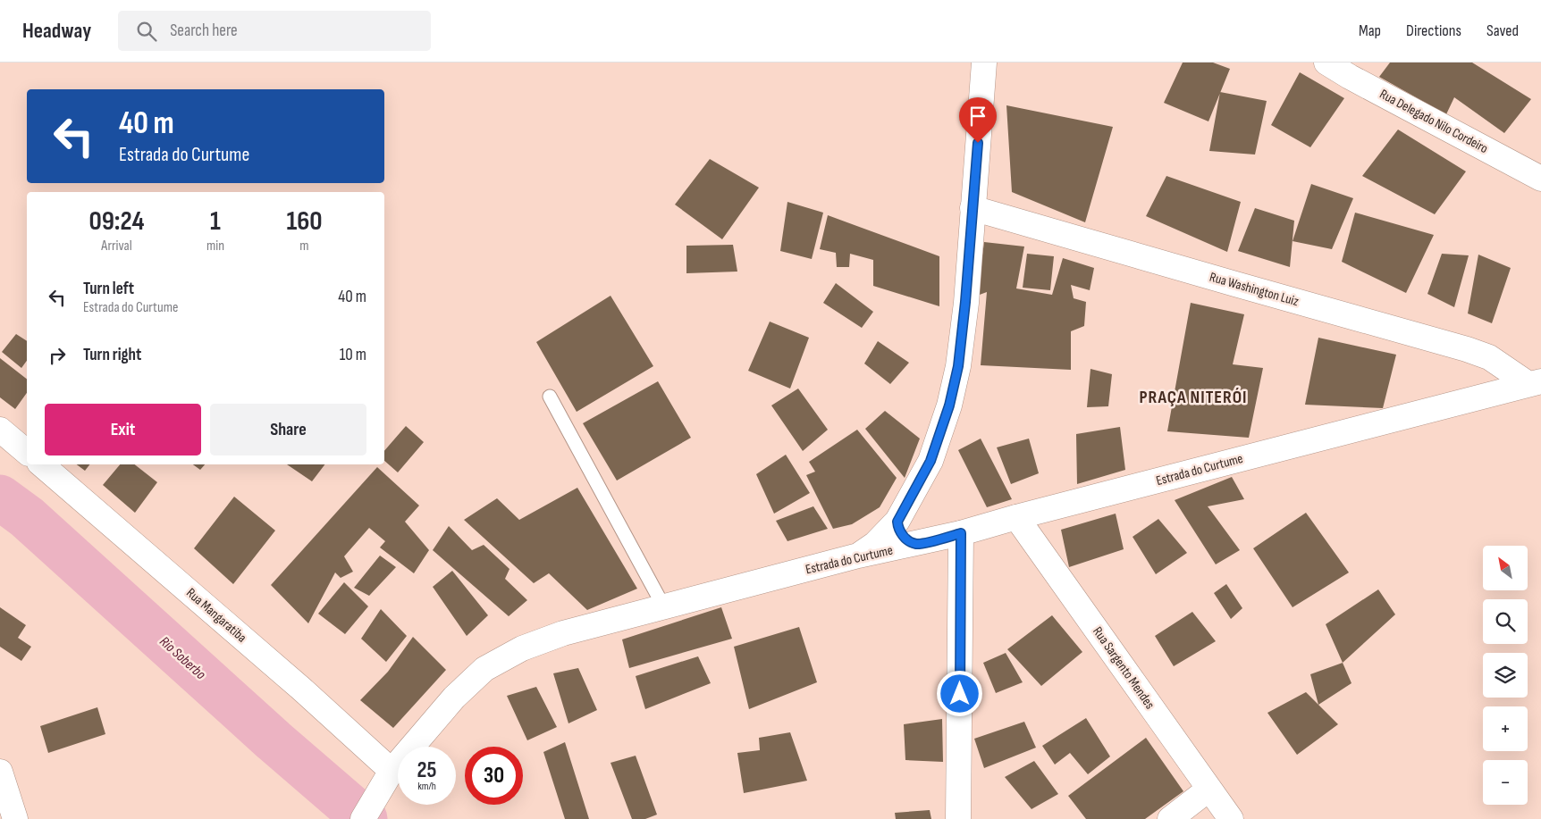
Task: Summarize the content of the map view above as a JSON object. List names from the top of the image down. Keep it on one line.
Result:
{"streets":{"street":["Rua Delegado Nilo Cordeiro","Rua Washington Luiz","Estrada do Curtume","Rua Mangaratiba","Rua Sargento Mendes"]},"crossings":[["Rua Washington Luiz","Estrada do Curtume"],["Estrada do Curtume","Rua Mangaratiba"],["Estrada do Curtume","Rua Sargento Mendes"]],"districts":["PRAÇA NITERÓI"],"water":["Rio Soberbo"],"north":"top left","page":{"header":"Headway","search":"Search here","nav":["Map","Directions","Saved"],"turn":["40 m","Estrada do Curtume"],"eta":["09:24","Arrival","1","min","160","m"],"list":[{"name":"Turn left","note":"Estrada do Curtume","value":"40 m"},{"name":"Turn right","value":"10 m"}],"buttons":["Exit","Share"],"map_buttons":["+","−"],"speed":"25 km/h","limit":"30"}}
